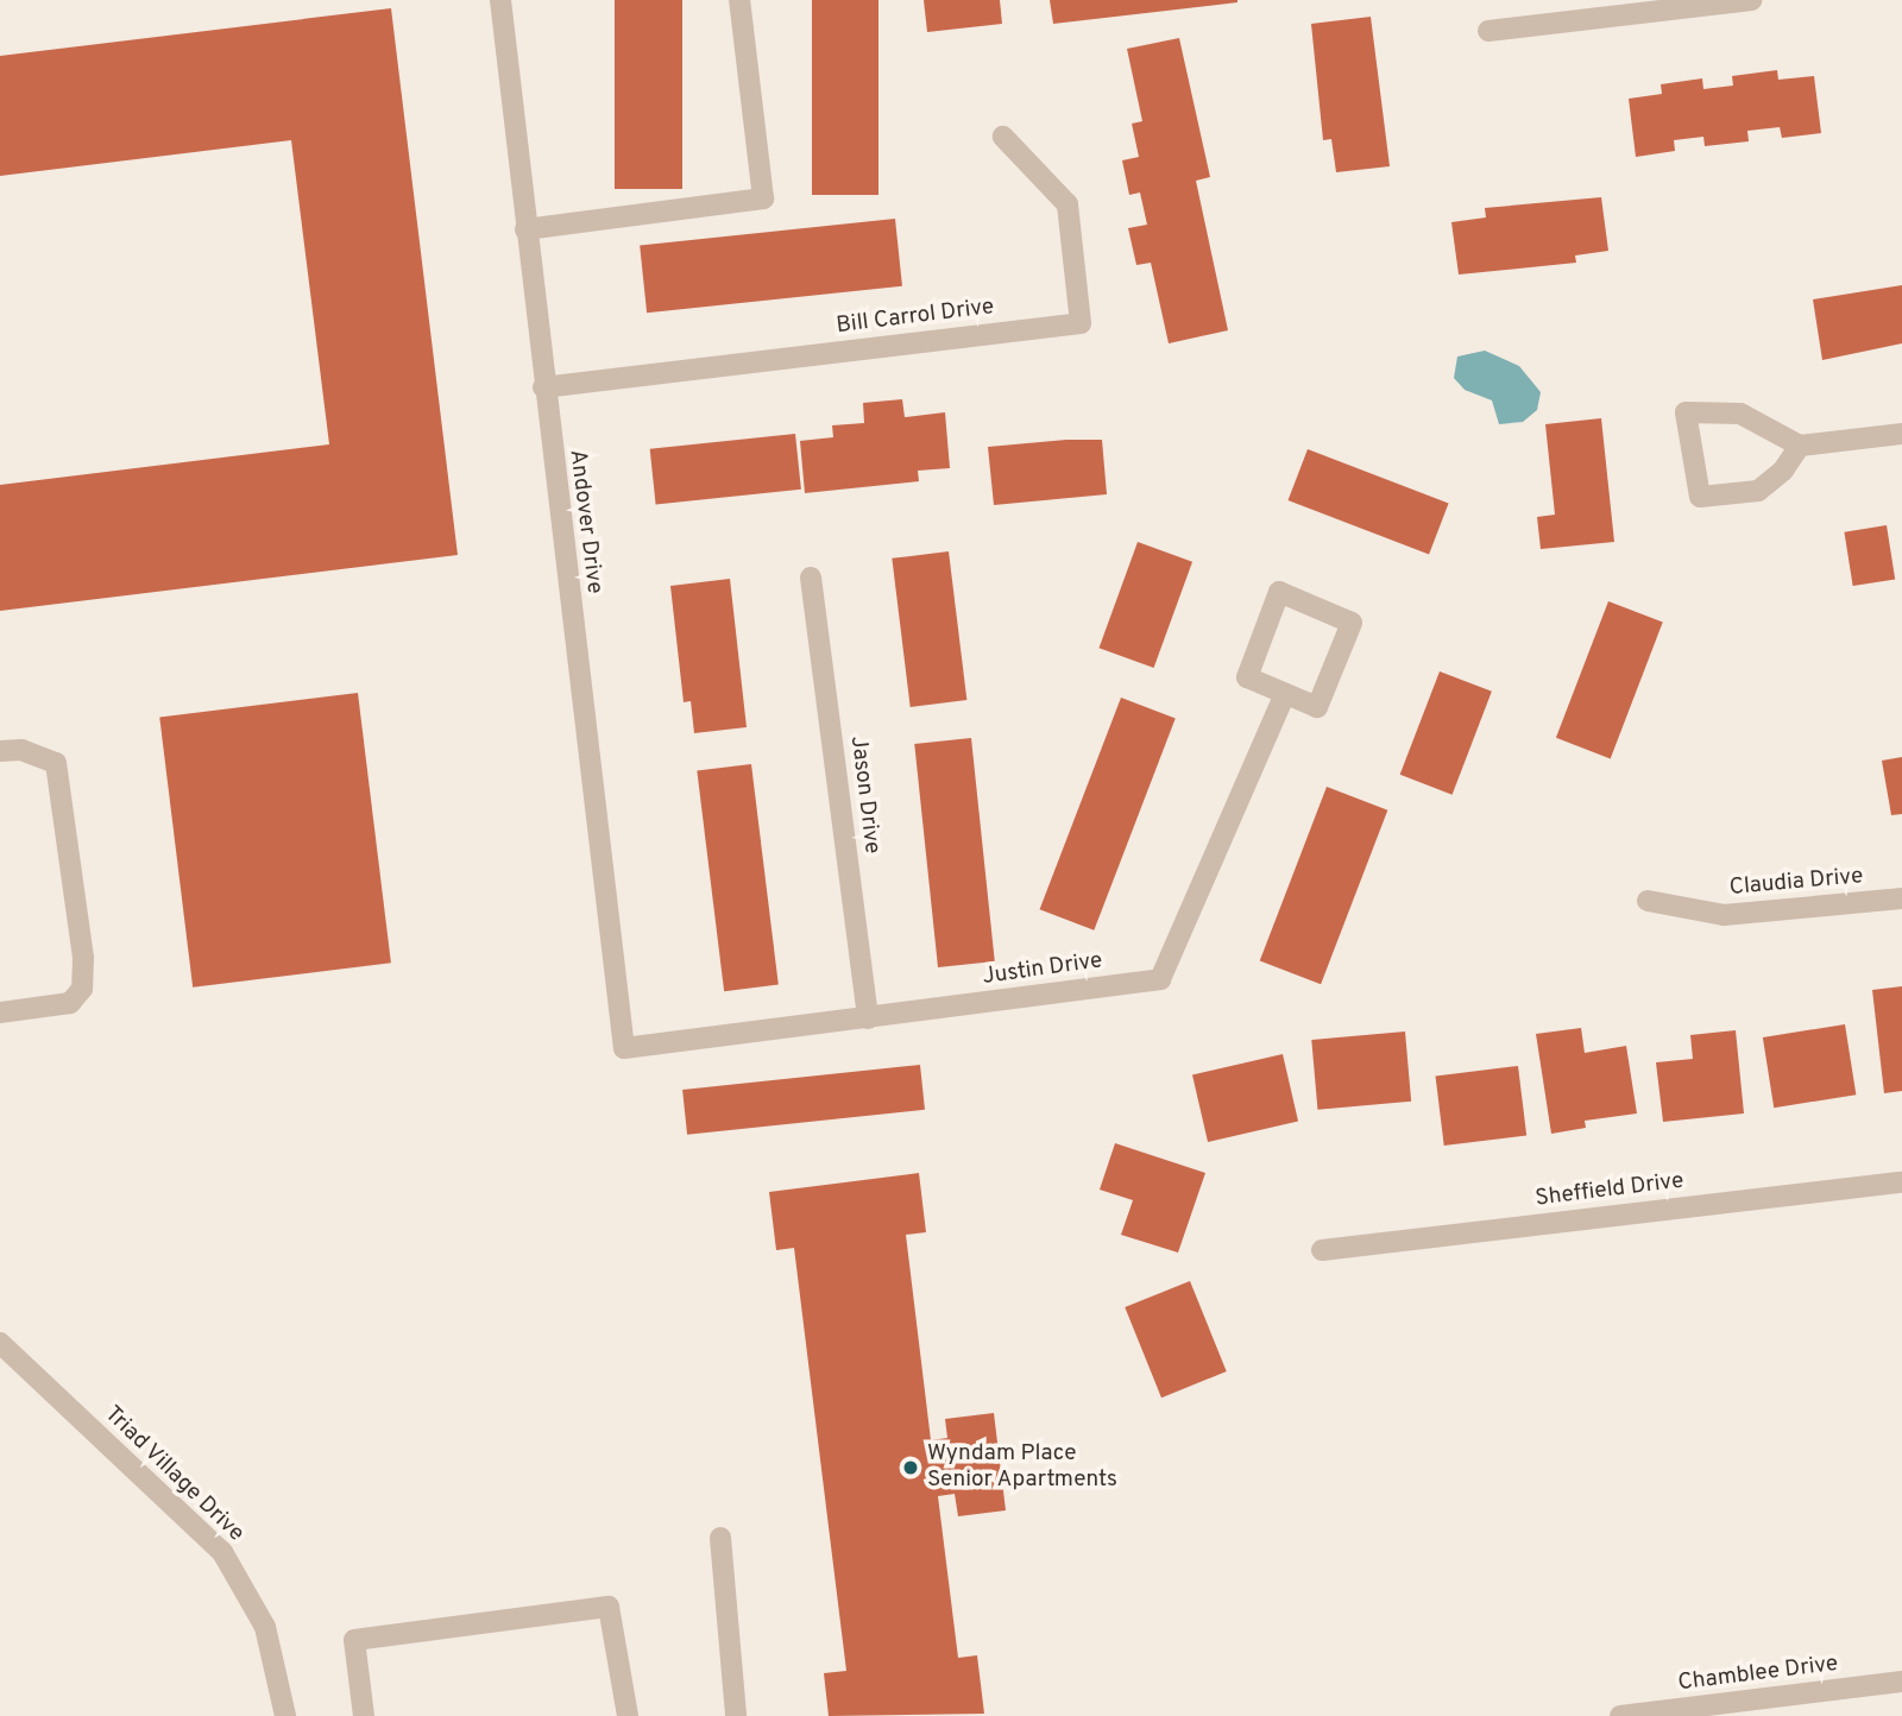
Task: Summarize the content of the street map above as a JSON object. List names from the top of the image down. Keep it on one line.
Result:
{"streets":{"street":["Bill Carrol Drive","Andover Drive","Jason Drive","Claudia Drive","Justin Drive","Sheffield Drive","Triad Village Drive","Chamblee Drive"]},"crossings":[["Bill Carrol Drive","Andover Drive"],["Andover Drive","Justin Drive"],["Jason Drive","Justin Drive"]],"places":["Wyndam Place Senior Apartments"]}
